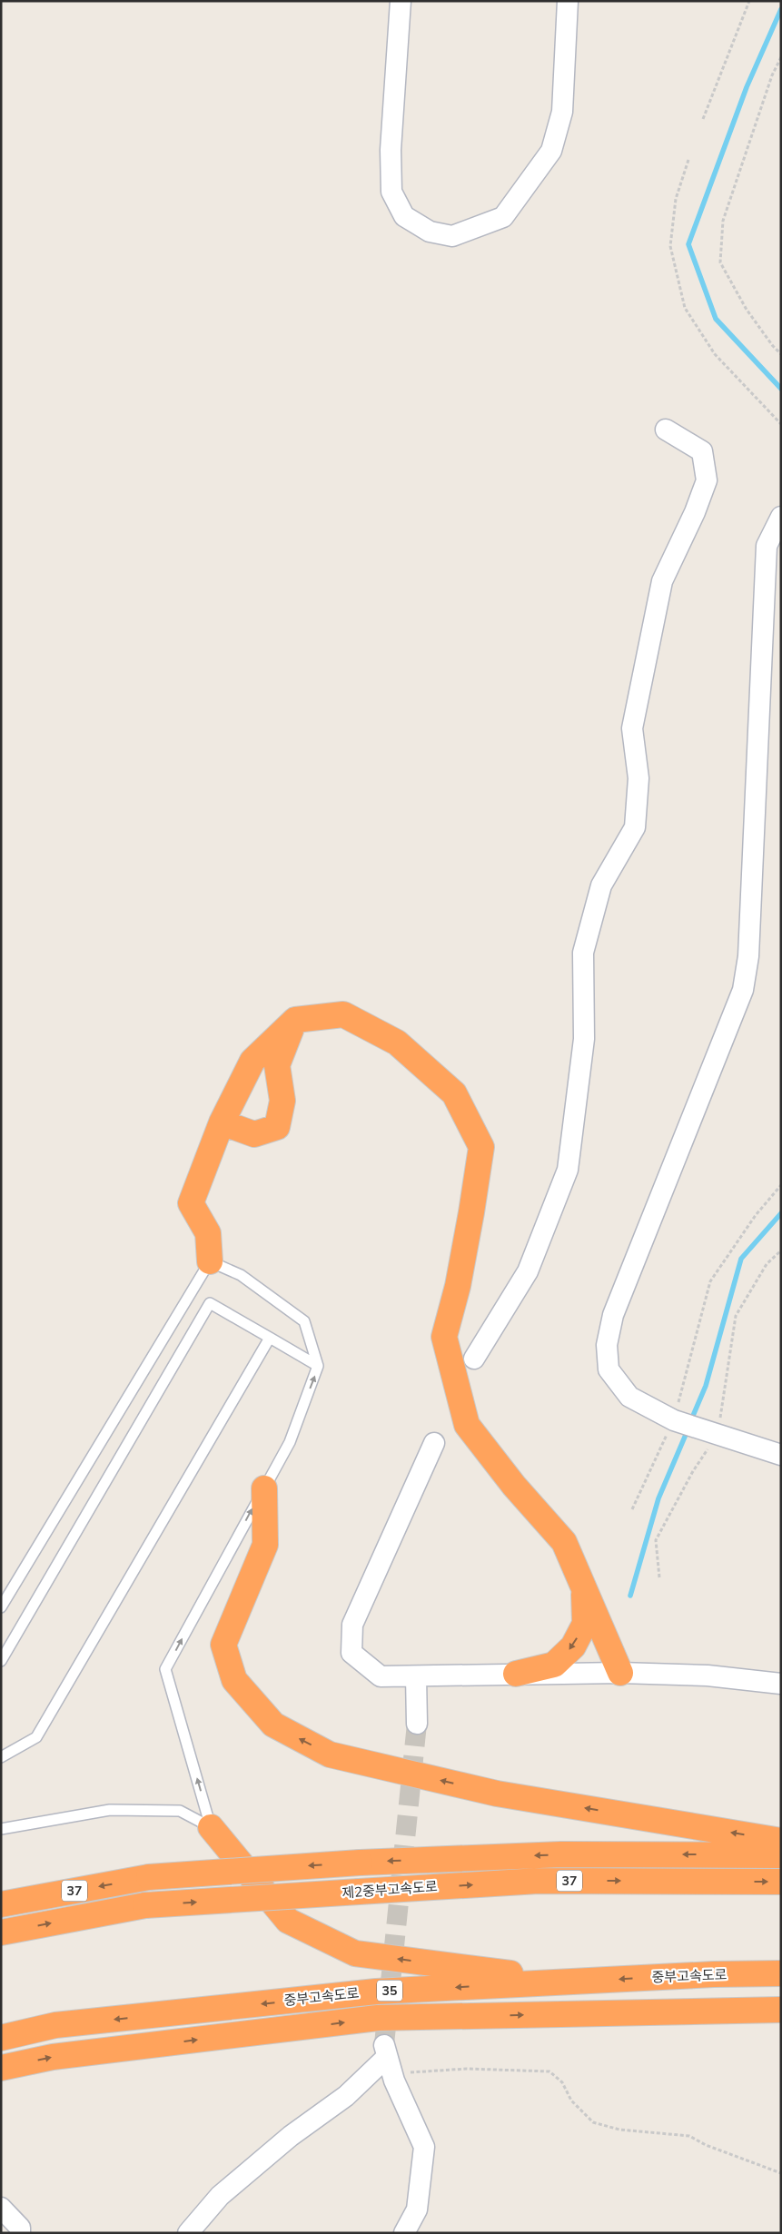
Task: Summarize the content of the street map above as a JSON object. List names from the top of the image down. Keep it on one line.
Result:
{"streets":{"highway":["37","제2중부고속도로","중부고속도로","35"]}}
